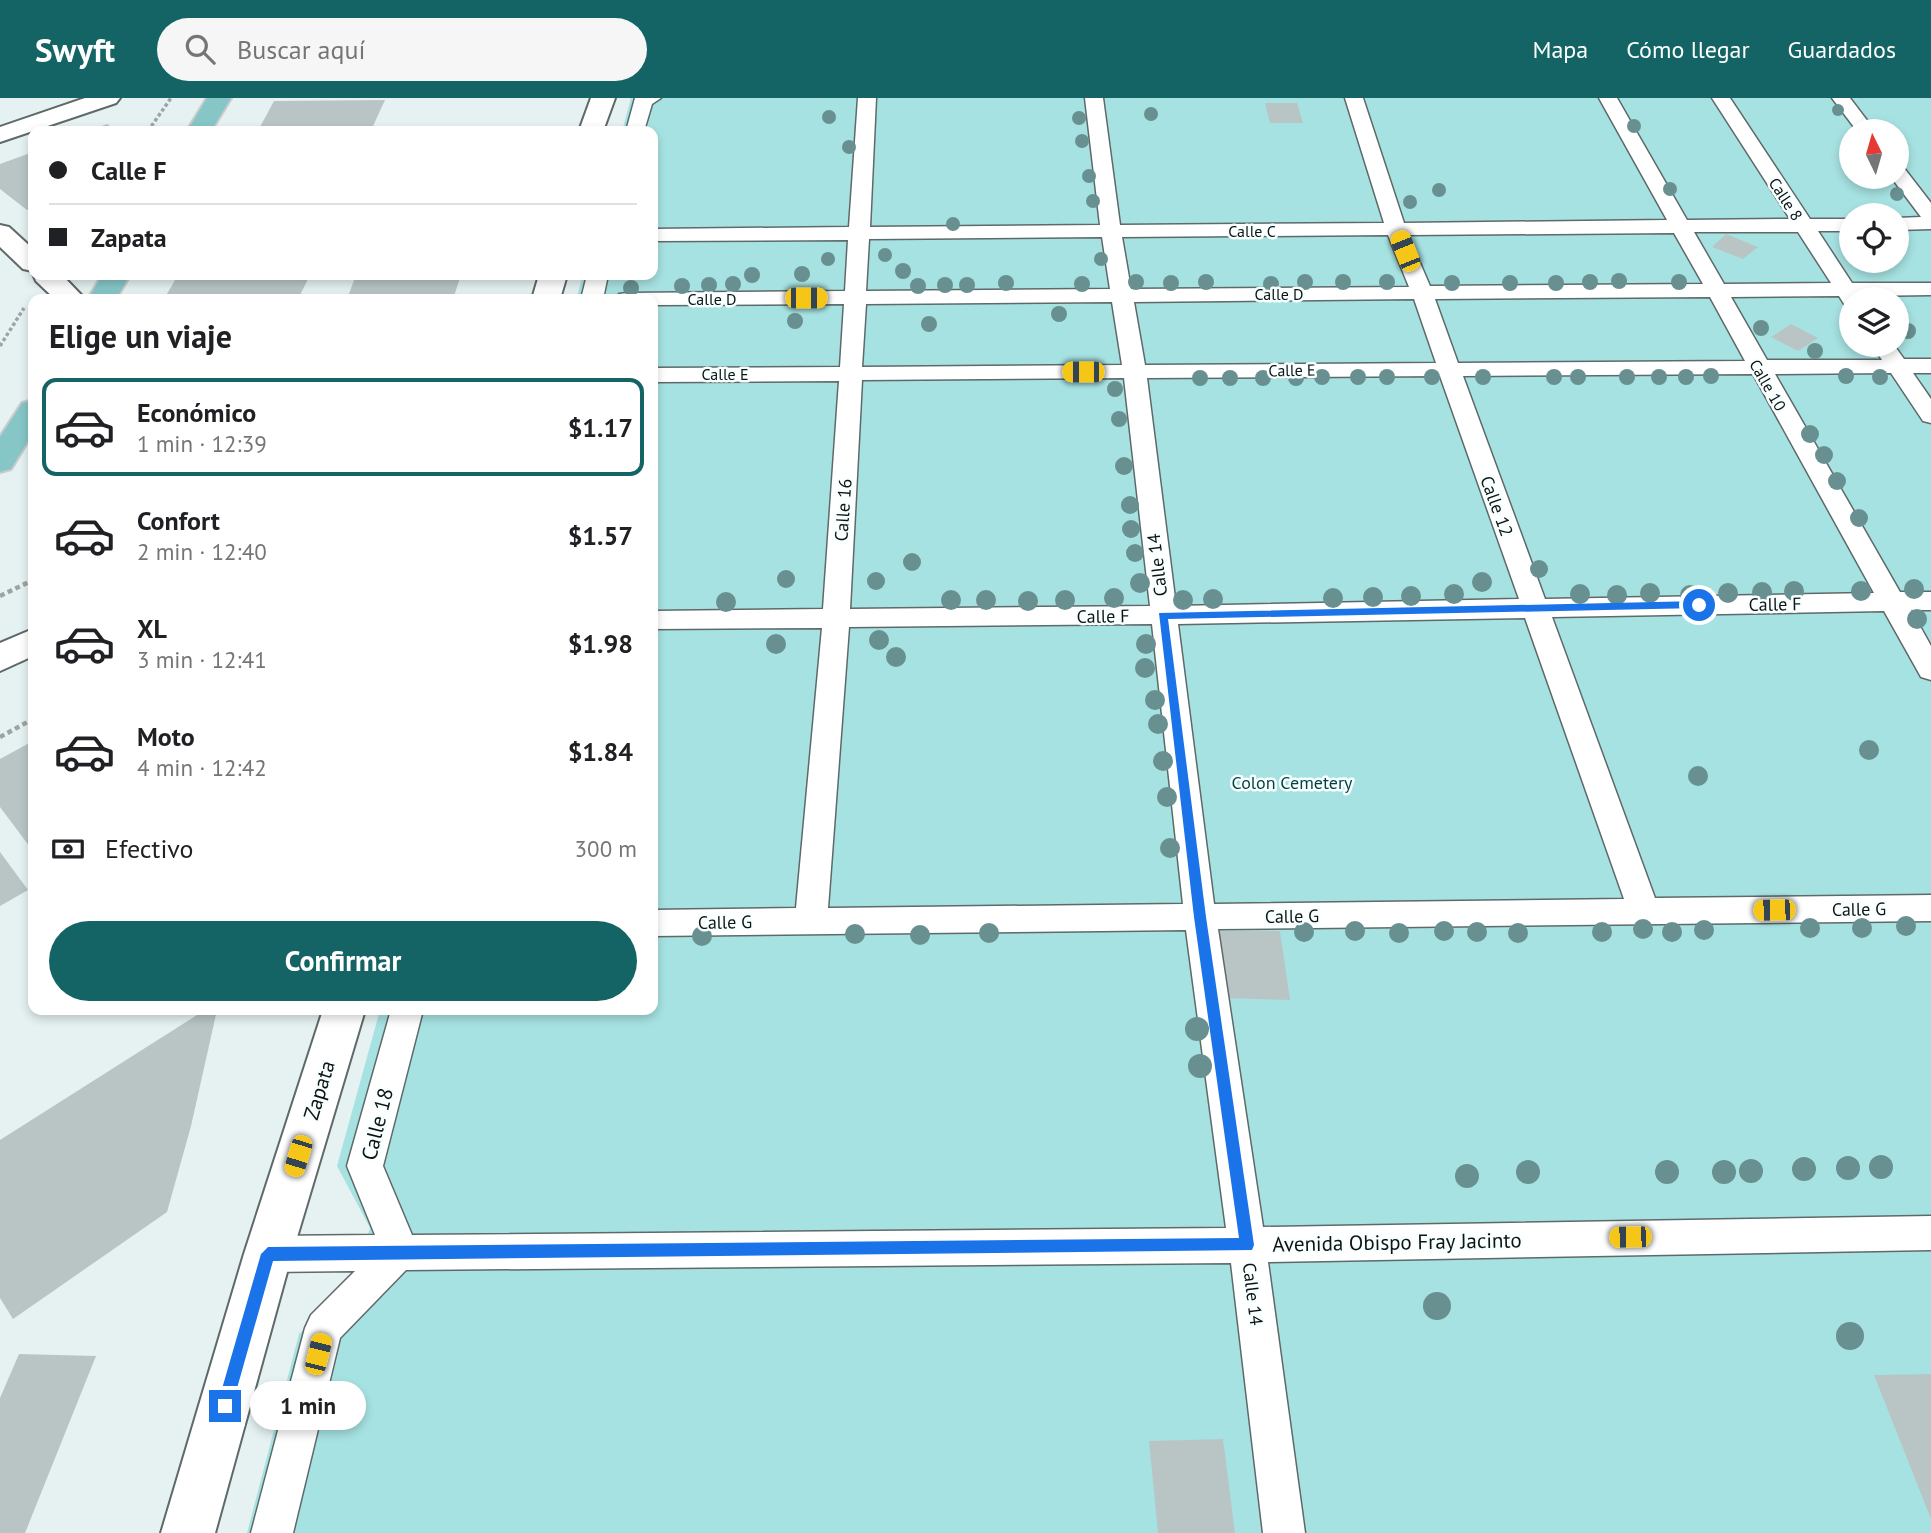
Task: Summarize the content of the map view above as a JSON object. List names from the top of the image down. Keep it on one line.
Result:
{"streets":{"main road":["Zapata"],"lane":["Calle 8","Calle C","Calle D","Calle E","Calle 10","Calle 12","Calle 16","Calle 14","Calle F","Calle G","Calle 18","Avenida Obispo Fray Jacinto"]},"crossings":[["Calle 8","Calle C"],["Calle C","Calle 10"],["Calle C","Calle 12"],["Calle C","Calle 16"],["Calle C","Calle 14"],["Calle D","Calle 10"],["Calle D","Calle 12"],["Calle D","Calle 16"],["Calle D","Calle 14"],["Calle E","Calle 10"],["Calle E","Calle 12"],["Calle E","Calle 16"],["Calle E","Calle 14"],["Calle 10","Calle F"],["Calle 12","Calle F"],["Calle 12","Calle G"],["Calle 16","Calle F"],["Calle 16","Calle G"],["Calle 14","Calle F"],["Calle 14","Calle G"],["Calle 14","Avenida Obispo Fray Jacinto"],["Zapata","Avenida Obispo Fray Jacinto"],["Calle 18","Avenida Obispo Fray Jacinto"]],"parks":["Colon Cemetery"],"north":"top","page":{"header":"Swyft","search":"Buscar aquí","nav":["Mapa","Cómo llegar","Guardados"],"banner":["Calle F","Zapata"],"heading":"Elige un viaje","list":[{"name":"Económico","note":"1 min · 12:39","value":"$1.17"},{"name":"Confort","note":"2 min · 12:40","value":"$1.57"},{"name":"XL","note":"3 min · 12:41","value":"$1.98"},{"name":"Moto","note":"4 min · 12:42","value":"$1.84"}],"pay":["Efectivo","300 m"],"buttons":"Confirmar","bubble":"1 min"}}
